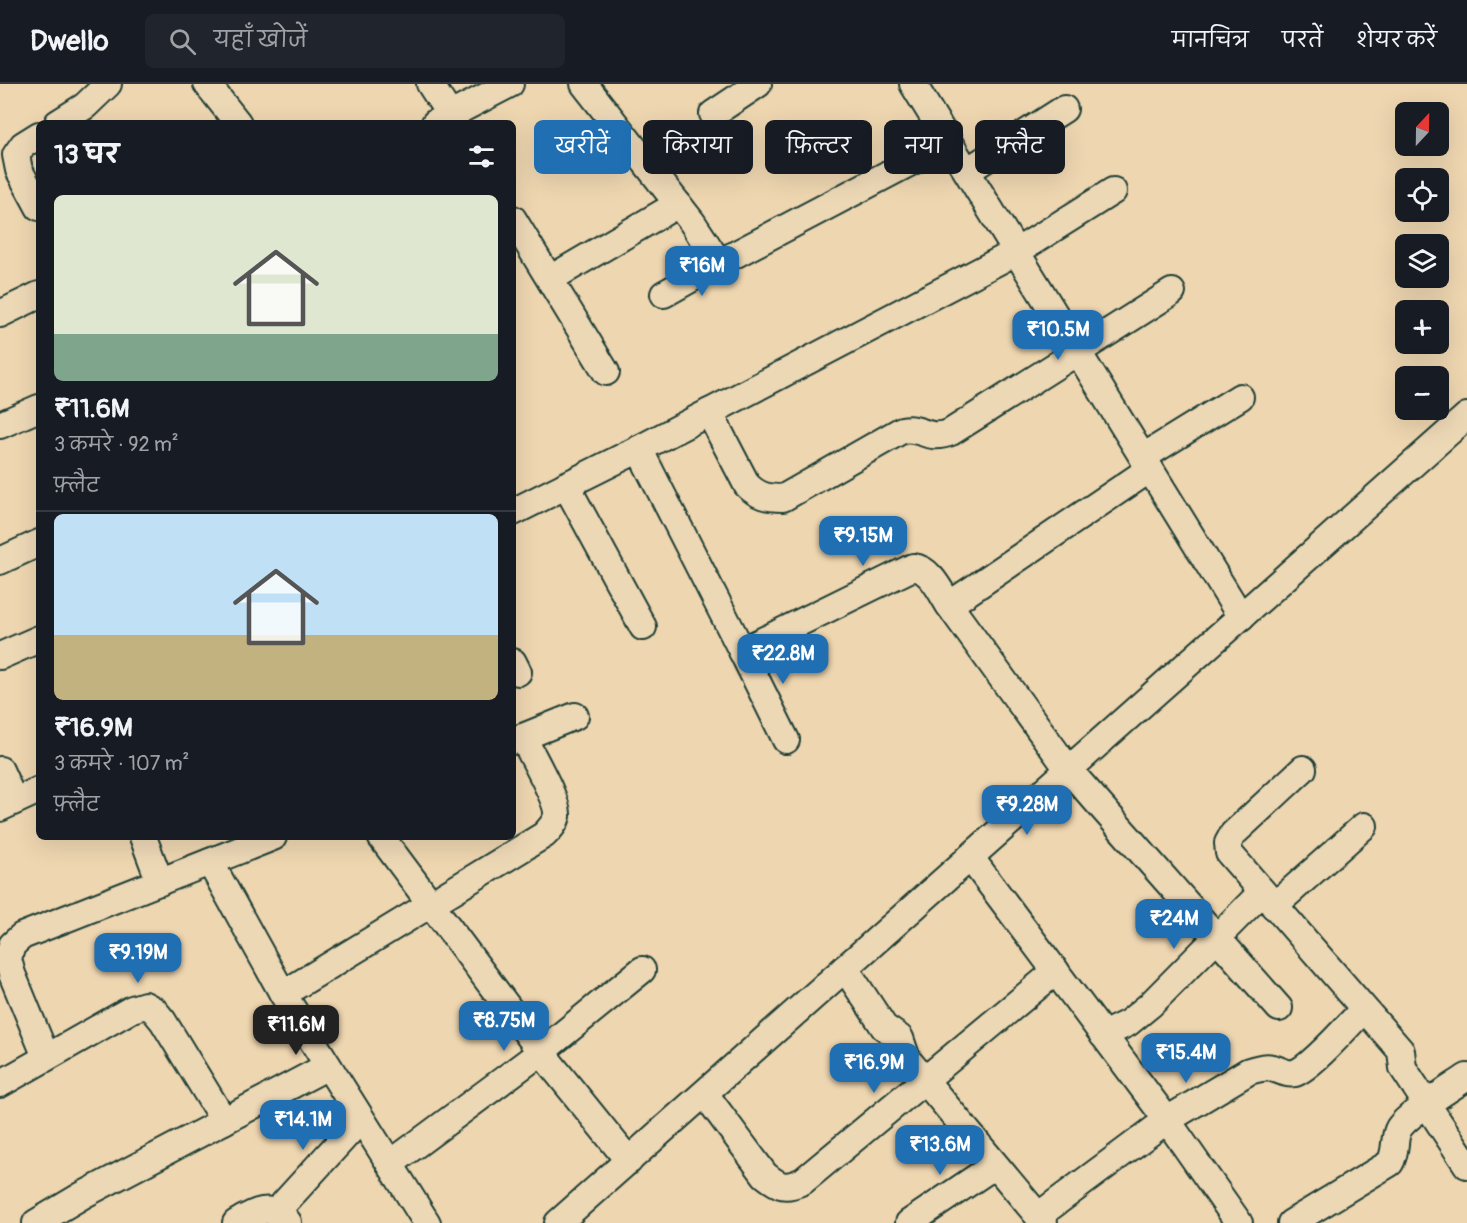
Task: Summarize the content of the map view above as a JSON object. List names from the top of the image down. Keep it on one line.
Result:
{"north":"top","page":{"header":"Dwello","search":"यहाँ खोजें","nav":["मानचित्र","परतें","शेयर करें"],"map_buttons":["+","−"],"chip":["खरीदें","किराया","फ़िल्टर","नया","फ़्लैट"],"heading":"13 घर","list":[{"name":"₹11.6M","note":"3 कमरे · 92 m² · फ़्लैट"},{"name":"₹16.9M","note":"3 कमरे · 107 m² · फ़्लैट"}],"price":["₹16M","₹10.5M","₹9.15M","₹22.8M","₹9.28M","₹24M","₹9.19M","₹8.75M","₹11.6M","₹15.4M","₹16.9M","₹14.1M","₹13.6M"]}}
